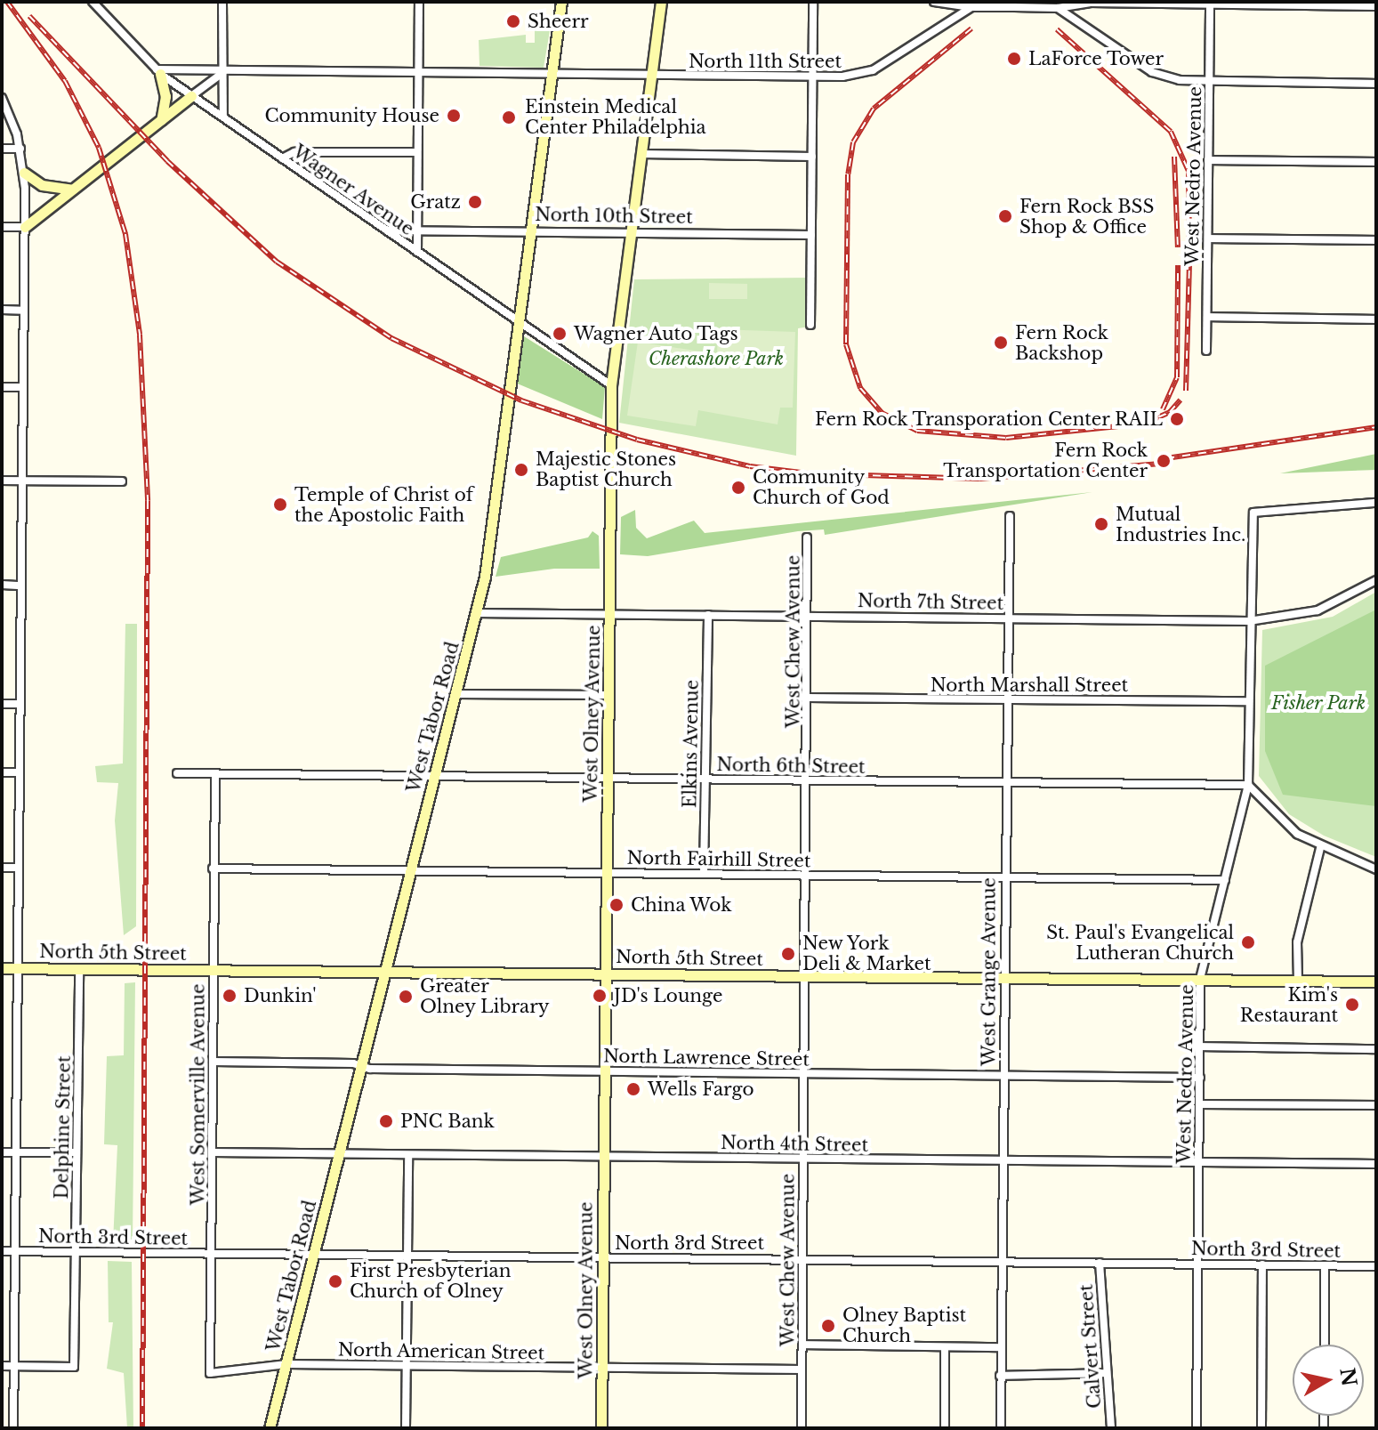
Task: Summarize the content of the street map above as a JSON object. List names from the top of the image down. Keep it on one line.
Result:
{"streets":{"street":["North 11th Street","West Nedro Avenue","Wagner Avenue","North 10th Street","North 7th Street","West Chew Avenue","North Marshall Street","West Olney Avenue","West Tabor Road","Elkins Avenue","North 6th Street","North Fairhill Street","North 5th Street","West Grange Avenue","North Lawrence Street","West Somerville Avenue","Delphine Street","North 4th Street","North 3rd Street","Calvert Street","North American Street"]},"crossings":[["North 11th Street","Wagner Avenue"],["North 11th Street","West Olney Avenue"],["North 11th Street","West Tabor Road"],["West Nedro Avenue","North 7th Street"],["West Nedro Avenue","North Marshall Street"],["West Nedro Avenue","North 6th Street"],["West Nedro Avenue","North Fairhill Street"],["West Nedro Avenue","North 5th Street"],["West Nedro Avenue","North Lawrence Street"],["West Nedro Avenue","North 4th Street"],["West Nedro Avenue","North 3rd Street"],["Wagner Avenue","North 10th Street"],["Wagner Avenue","West Olney Avenue"],["Wagner Avenue","West Tabor Road"],["North 10th Street","West Olney Avenue"],["North 10th Street","West Tabor Road"],["North 7th Street","West Chew Avenue"],["North 7th Street","West Olney Avenue"],["North 7th Street","West Tabor Road"],["North 7th Street","Elkins Avenue"],["North 7th Street","West Grange Avenue"],["West Chew Avenue","North Marshall Street"],["West Chew Avenue","North 6th Street"],["West Chew Avenue","North Fairhill Street"],["West Chew Avenue","North 5th Street"],["West Chew Avenue","North Lawrence Street"],["West Chew Avenue","North 4th Street"],["West Chew Avenue","North 3rd Street"],["West Chew Avenue","North American Street"],["North Marshall Street","West Grange Avenue"],["West Olney Avenue","North 6th Street"],["West Olney Avenue","North Fairhill Street"],["West Olney Avenue","North 5th Street"],["West Olney Avenue","North Lawrence Street"],["West Olney Avenue","North 4th Street"],["West Olney Avenue","North 3rd Street"],["West Olney Avenue","North American Street"],["West Tabor Road","North 6th Street"],["West Tabor Road","North Fairhill Street"],["West Tabor Road","North 5th Street"],["West Tabor Road","North Lawrence Street"],["West Tabor Road","North 4th Street"],["West Tabor Road","North 3rd Street"],["West Tabor Road","North American Street"],["Elkins Avenue","North 6th Street"],["Elkins Avenue","North Fairhill Street"],["North 6th Street","West Grange Avenue"],["North 6th Street","West Somerville Avenue"],["North Fairhill Street","West Grange Avenue"],["North Fairhill Street","West Somerville Avenue"],["North 5th Street","West Grange Avenue"],["North 5th Street","West Somerville Avenue"],["North 5th Street","Delphine Street"],["West Grange Avenue","North Lawrence Street"],["West Grange Avenue","North 4th Street"],["West Grange Avenue","North 3rd Street"],["North Lawrence Street","West Somerville Avenue"],["West Somerville Avenue","North 4th Street"],["West Somerville Avenue","North 3rd Street"],["West Somerville Avenue","North American Street"],["Delphine Street","North 3rd Street"],["North 3rd Street","Calvert Street"]],"parks":["Cherashore Park","Fisher Park"],"places":["Sheerr","LaForce Tower","Community House","Einstein Medical Center Philadelphia","Gratz","Fern Rock BSS Shop & Office","Wagner Auto Tags","Fern Rock Backshop","Fern Rock Transporation Center RAIL","Fern Rock Transportation Center","Majestic Stones Baptist Church","Community Church of God","Temple of Christ of the Apostolic Faith","Mutual Industries Inc.","China Wok","St. Paul's Evangelical Lutheran Church","New York Deli & Market","Dunkin'","JD's Lounge","Greater Olney Library","Kim's Restaurant","Wells Fargo","PNC Bank","First Presbyterian Church of Olney","Olney Baptist Church"],"north":"right"}
